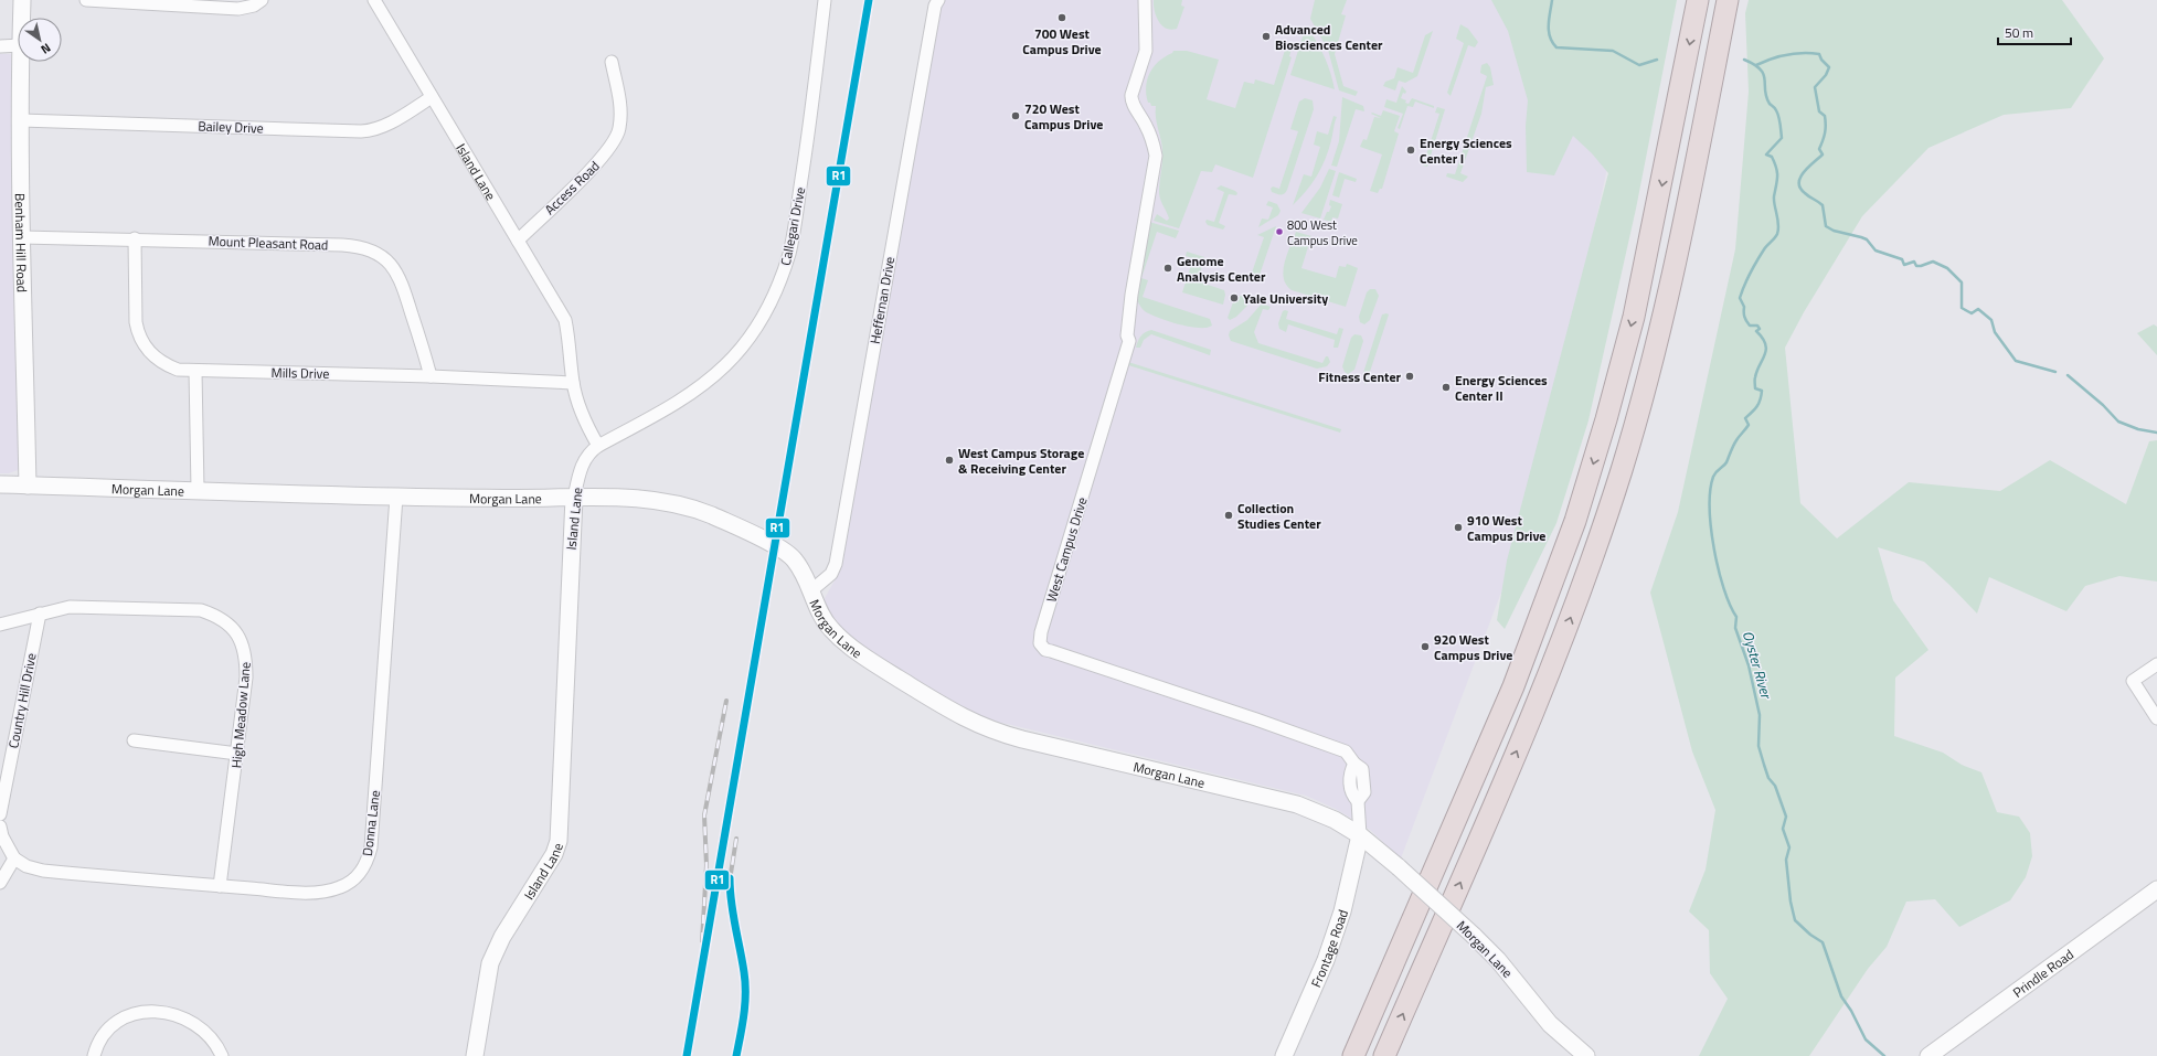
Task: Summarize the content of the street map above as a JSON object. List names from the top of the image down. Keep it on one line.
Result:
{"streets":{"street":["Bailey Drive","Island Lane","Access Road","Callegari Drive","Benham Hill Road","Mount Pleasant Road","Heffernan Drive","Mills Drive","Morgan Lane","West Campus Drive","Country Hill Drive","High Meadow Lane","Donna Lane","Frontage Road","Prindle Road"]},"crossings":[["Bailey Drive","Island Lane"],["Bailey Drive","Benham Hill Road"],["Island Lane","Access Road"],["Island Lane","Callegari Drive"],["Island Lane","Mills Drive"],["Island Lane","Morgan Lane"],["Benham Hill Road","Mount Pleasant Road"],["Benham Hill Road","Morgan Lane"],["Mount Pleasant Road","Mills Drive"],["Heffernan Drive","Morgan Lane"],["Morgan Lane","West Campus Drive"],["Morgan Lane","Donna Lane"],["Morgan Lane","Frontage Road"],["West Campus Drive","Frontage Road"],["Country Hill Drive","High Meadow Lane"],["High Meadow Lane","Donna Lane"]],"water":["Oyster River"],"places":["700 West Campus Drive","Advanced Biosciences Center","720 West Campus Drive","Energy Sciences Center I","800 West Campus Drive","Genome Analysis Center","Yale University","Fitness Center","Energy Sciences Center II","West Campus Storage & Receiving Center","Collection Studies Center","910 West Campus Drive","920 West Campus Drive"],"lines":["transit line R1"],"scale_bar":"50 m","north":"bottom right"}
